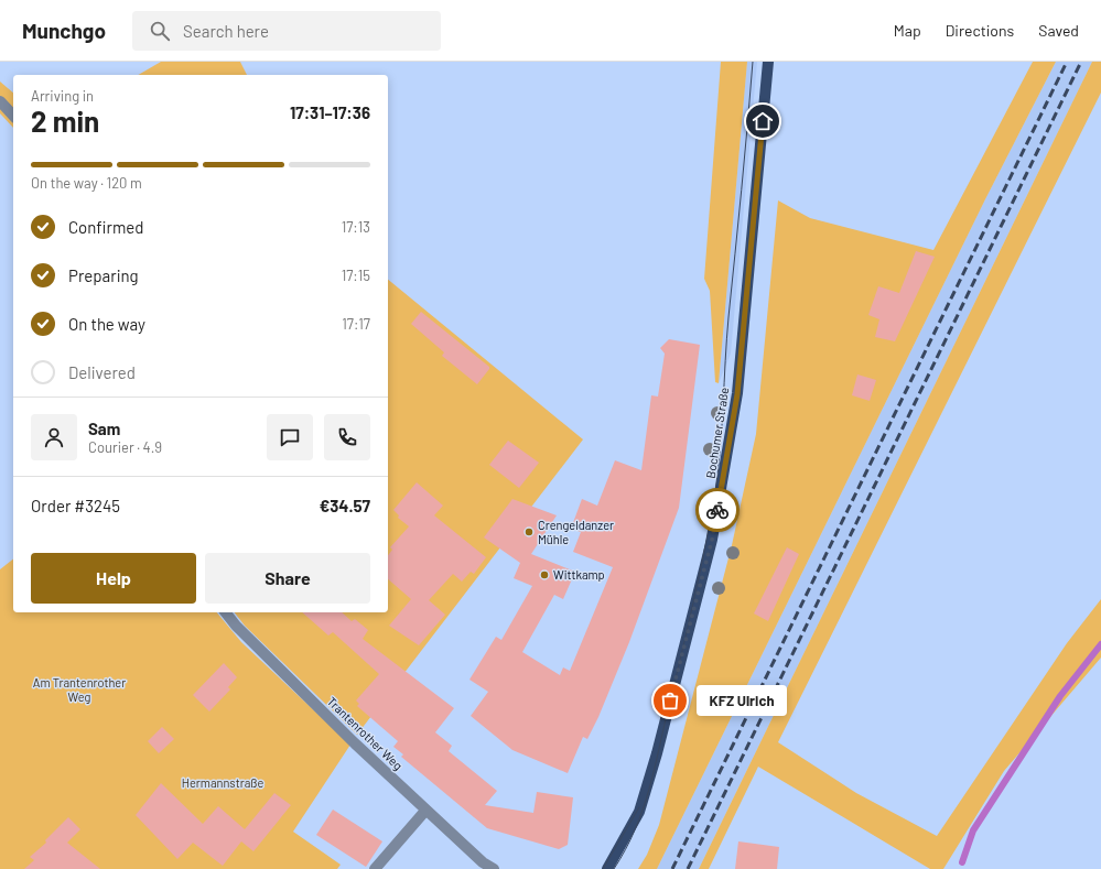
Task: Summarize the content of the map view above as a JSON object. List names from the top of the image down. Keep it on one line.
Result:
{"streets":{"main road":["Bochumer Straße"],"street":["Trantenrother Weg"]},"parks":["Am Trantenrother Weg","Hermannstraße"],"places":["Crengeldanzer Mühle","Wittkamp","KFZ Ulrich"],"page":{"header":"Munchgo","search":"Search here","nav":["Map","Directions","Saved"],"heading":["2 min","Arriving in","17:31–17:36"],"panel":["Sam","Courier · 4.9","Order #3245","€34.57"],"bar":"On the way · 120 m","list":[["Confirmed","17:13"],["Preparing","17:15"],["On the way","17:17"],"Delivered"],"buttons":["Help","Share"],"bubble":"KFZ Ulrich"}}
